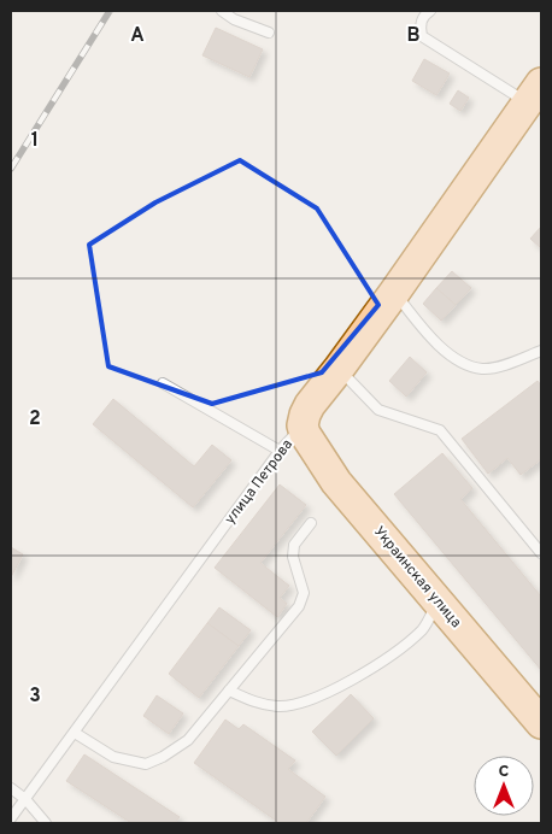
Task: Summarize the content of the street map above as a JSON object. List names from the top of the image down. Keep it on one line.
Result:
{"streets":{"main road":["улица Петрова","Украинская улица"]},"crossings":[["улица Петрова","Украинская улица"]],"north":"top","grid":{"columns":["A","B"],"rows":["1","2","3"]}}
